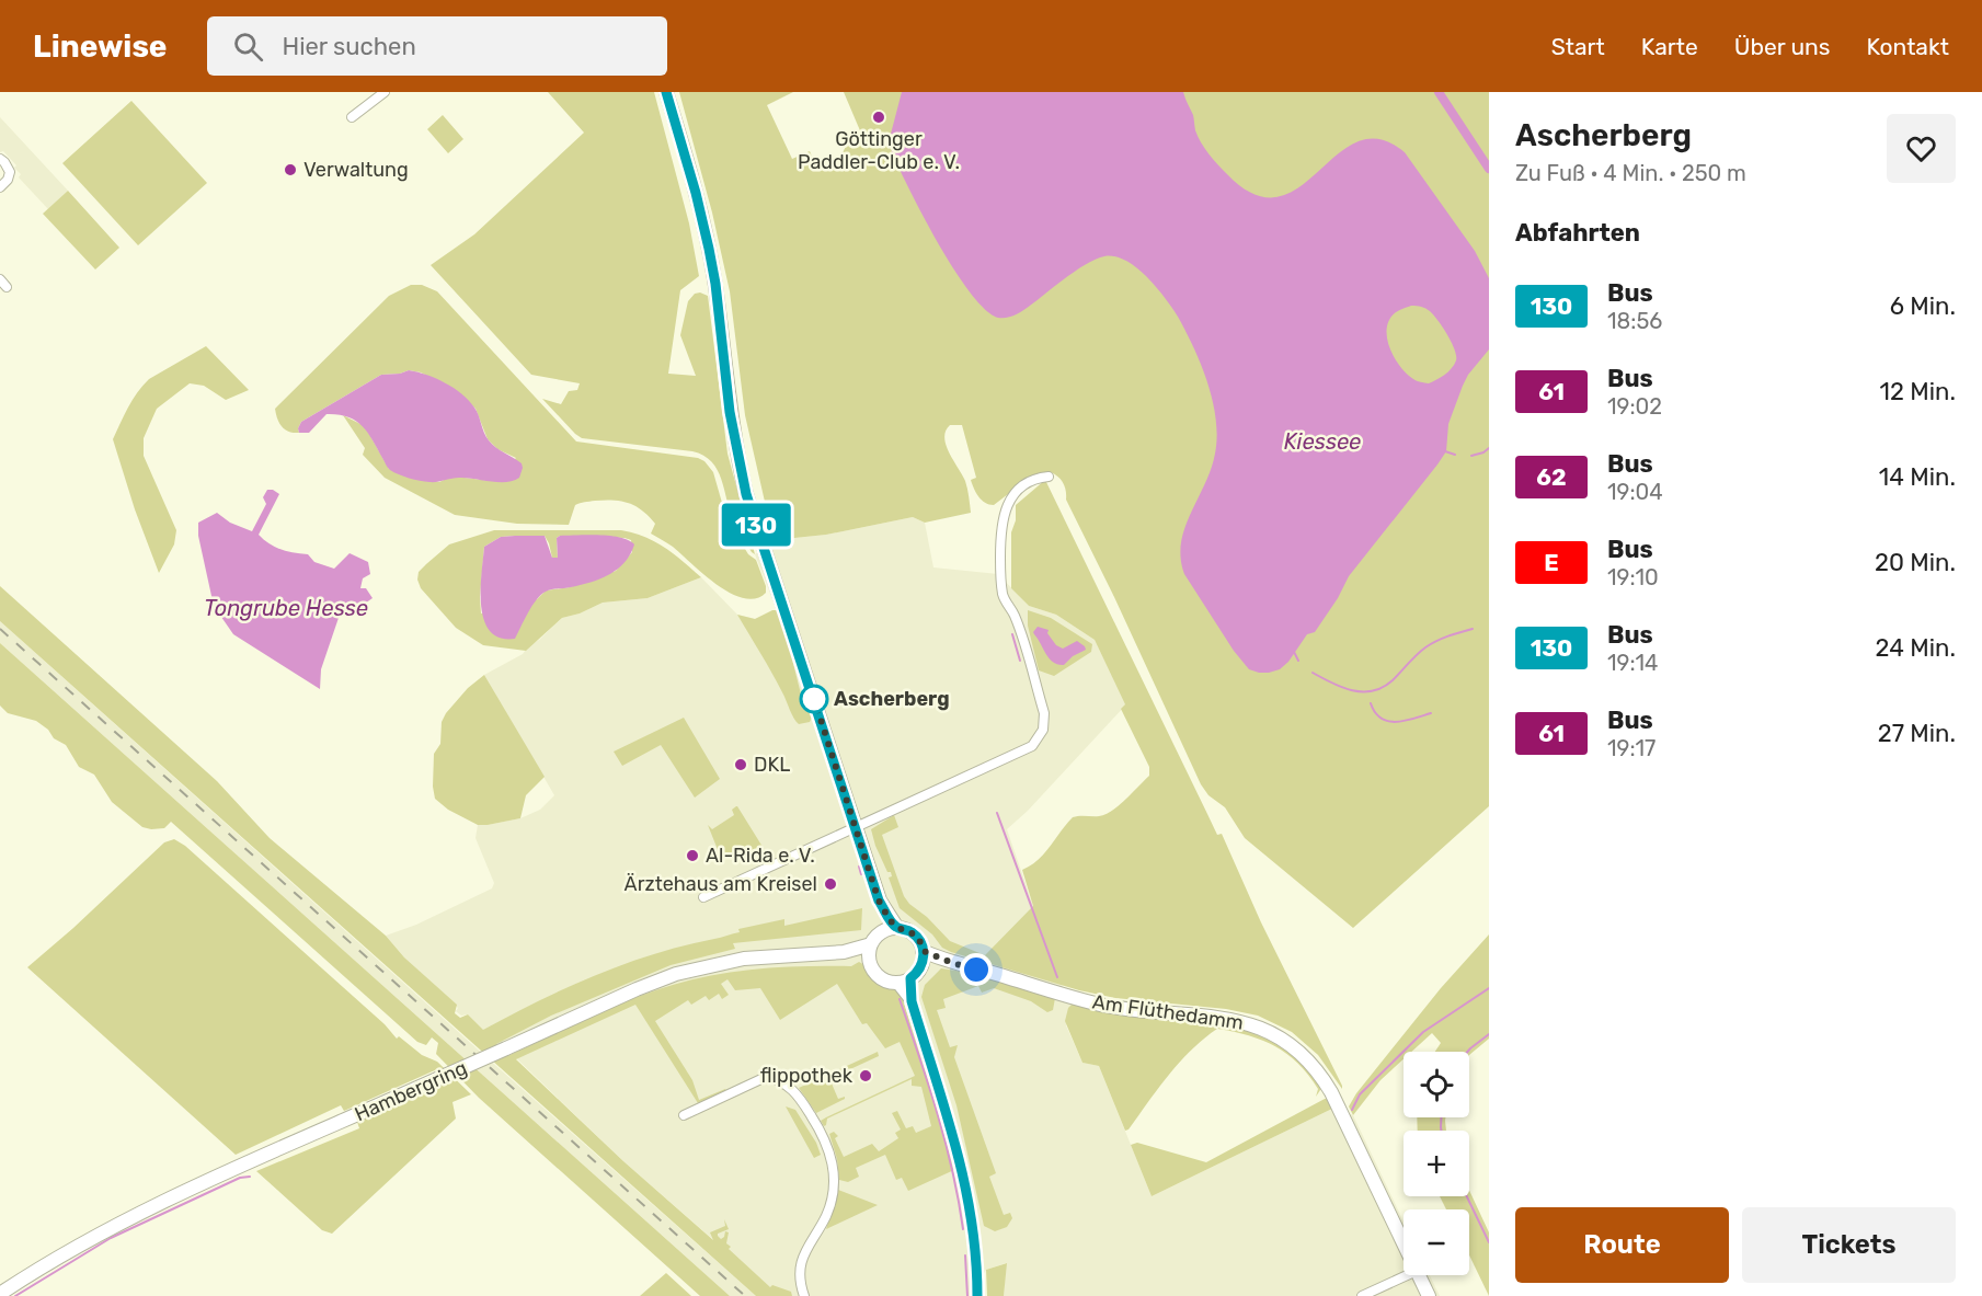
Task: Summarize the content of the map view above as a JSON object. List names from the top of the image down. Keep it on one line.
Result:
{"streets":{"main road":["Am Flüthedamm","Hambergring"]},"crossings":[["Am Flüthedamm","Hambergring"]],"water":["Kiessee","Tongrube Hesse"],"places":["Göttinger Paddler-Club e. V.","Verwaltung","Ascherberg","DKL","Al-Rida e. V.","Ärztehaus am Kreisel","flippothek"],"lines":["bus line 130"],"page":{"header":"Linewise","search":"Hier suchen","nav":["Start","Karte","Über uns","Kontakt"],"on_map":"130","heading":[["Ascherberg","Zu Fuß · 4 Min. · 250 m"],"Abfahrten"],"list":[{"mark":"130","name":"Bus","note":"18:56","value":"6 Min."},{"mark":"61","name":"Bus","note":"19:02","value":"12 Min."},{"mark":"62","name":"Bus","note":"19:04","value":"14 Min."},{"mark":"E","name":"Bus","note":"19:10","value":"20 Min."},{"mark":"130","name":"Bus","note":"19:14","value":"24 Min."},{"mark":"61","name":"Bus","note":"19:17","value":"27 Min."}],"map_buttons":["+","−"],"buttons":["Route","Tickets"]}}
